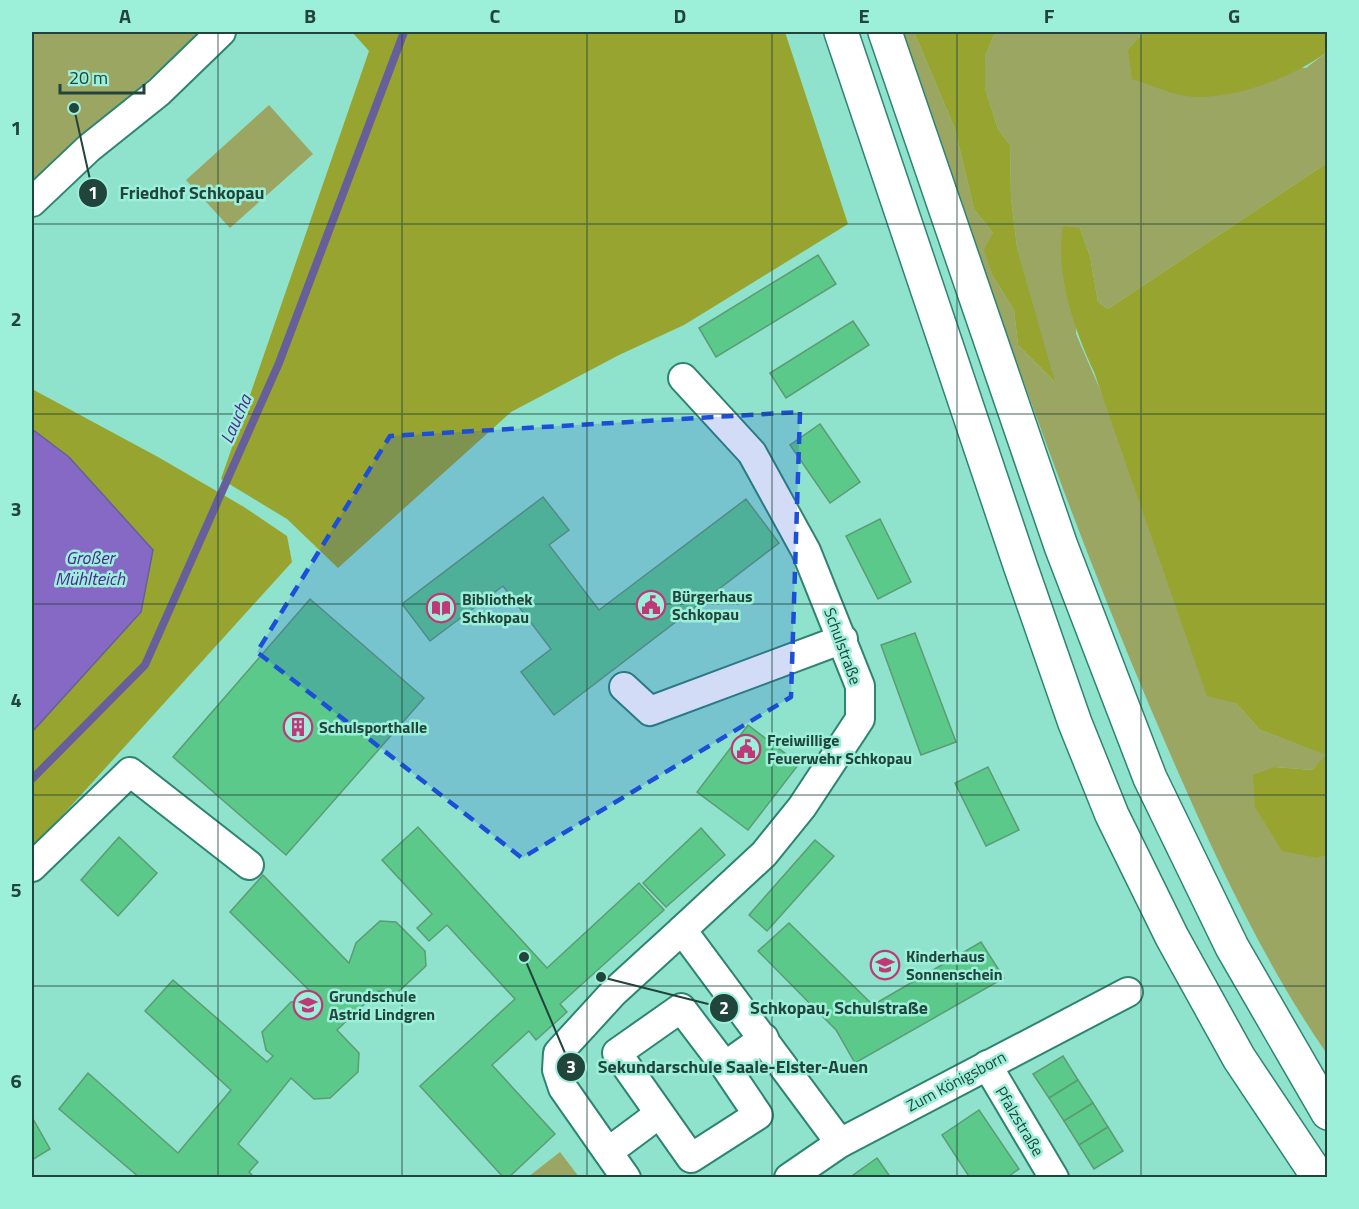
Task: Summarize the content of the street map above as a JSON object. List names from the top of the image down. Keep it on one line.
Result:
{"streets":{"street":["Schulstraße","Zum Königsborn","Pfalzstraße"]},"crossings":[["Zum Königsborn","Pfalzstraße"]],"water":["Laucha","Großer Mühlteich"],"places":{"other":["Friedhof Schkopau","Sekundarschule Saale-Elster-Auen","Schkopau, Schulstraße"],"public building":["Bürgerhaus Schkopau","Freiwillige Feuerwehr Schkopau"],"library":["Bibliothek Schkopau"],"building":["Schulsporthalle"],"school or university":["Kinderhaus Sonnenschein","Grundschule Astrid Lindgren"]},"scale_bar":"20 m","grid":{"columns":["A","B","C","D","E","F","G"],"rows":["1","2","3","4","5","6"]}}
